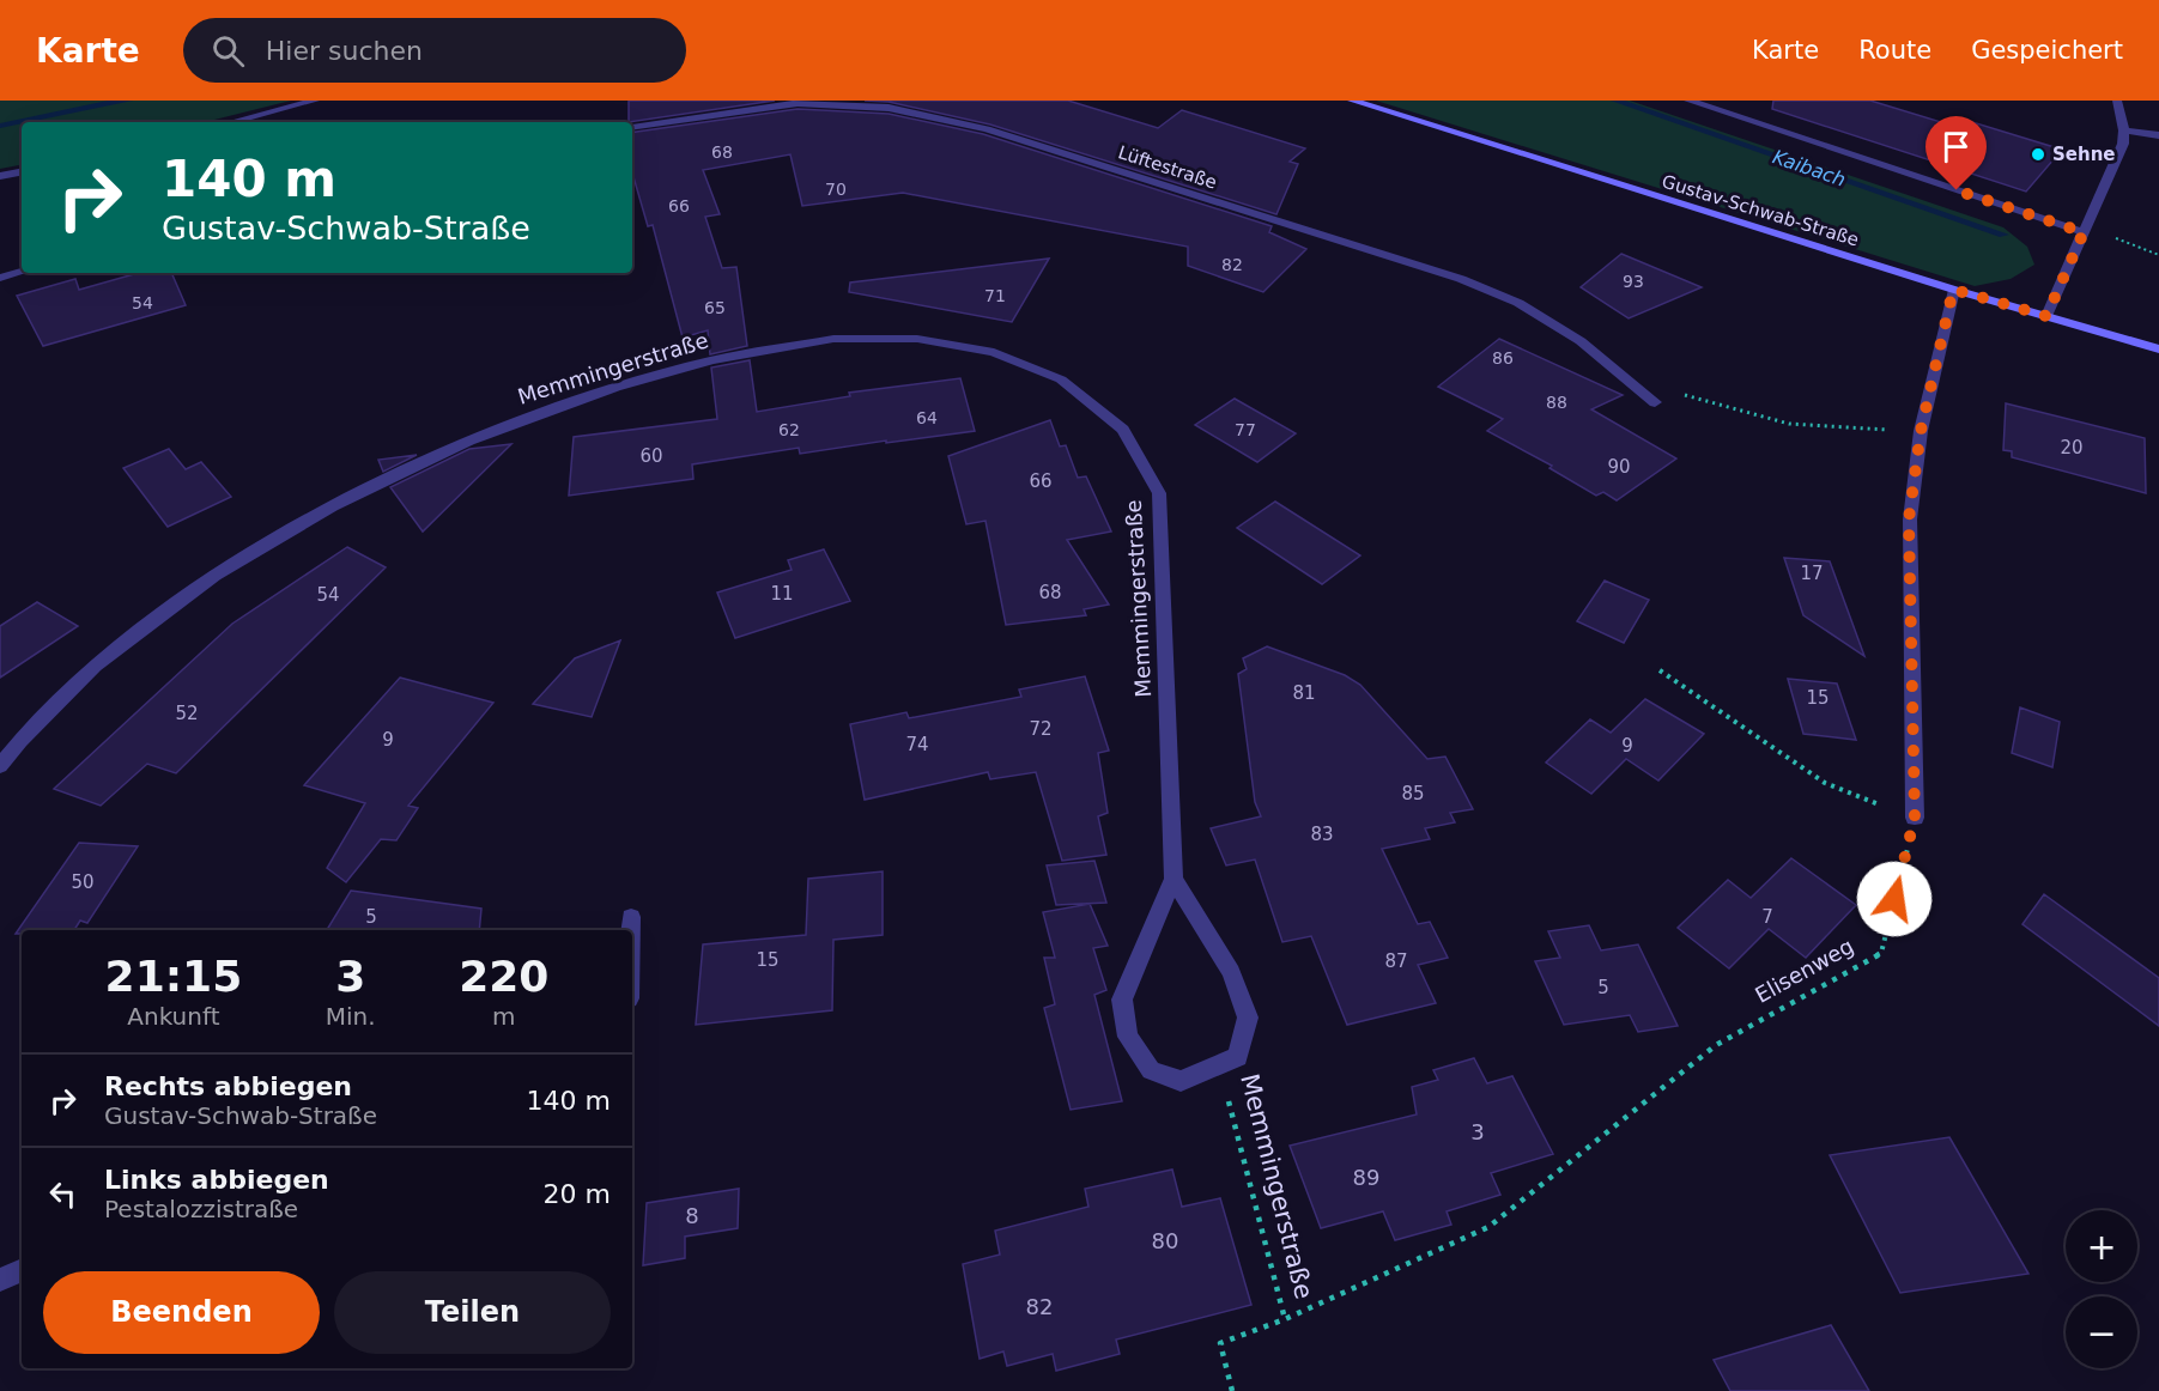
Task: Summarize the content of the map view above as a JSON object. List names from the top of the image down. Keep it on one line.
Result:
{"streets":{"street":["Lüftestraße","Gustav-Schwab-Straße","Memmingerstraße"],"path":["Elisenweg"]},"crossings":[["Memmingerstraße","Elisenweg"]],"water":["Kaibach"],"places":["Sehne"],"house_numbers":["68","70","66","82","93","71","54","65","86","88","64","62","77","20","60","90","66","17","68","11","54","81","15","52","72","9","74","9","85","83","50","5","7","15","87","5","3","89","8","80","82"],"page":{"header":"Karte","search":"Hier suchen","nav":["Karte","Route","Gespeichert"],"turn":["140 m","Gustav-Schwab-Straße"],"eta":["21:15","Ankunft","3","Min.","220","m"],"list":[{"name":"Rechts abbiegen","note":"Gustav-Schwab-Straße","value":"140 m"},{"name":"Links abbiegen","note":"Pestalozzistraße","value":"20 m"}],"map_buttons":["+","−"],"buttons":["Beenden","Teilen"]}}
